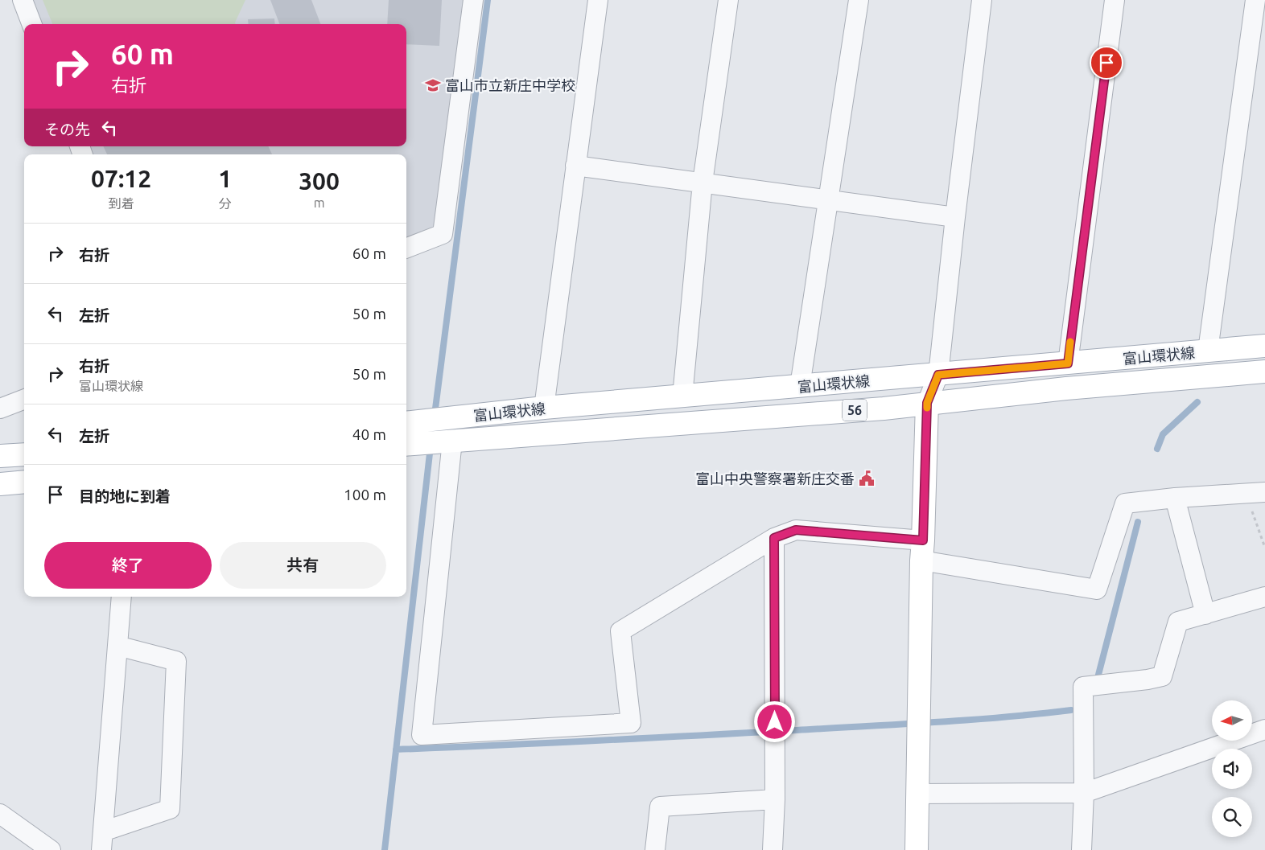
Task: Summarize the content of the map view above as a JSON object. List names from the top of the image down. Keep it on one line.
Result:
{"streets":{"main road":["富山環状線","56"]},"places":{"school or university":["富山市立新庄中学校"],"public building":["富山中央警察署新庄交番"]},"north":"left","page":{"turn":["60 m","右折"],"then":"その先","eta":["07:12","到着","1","分","300","m"],"list":[{"name":"右折","value":"60 m"},{"name":"左折","value":"50 m"},{"name":"右折","note":"富山環状線","value":"50 m"},{"name":"左折","value":"40 m"},{"name":"目的地に到着","value":"100 m"}],"buttons":["終了","共有"]}}
